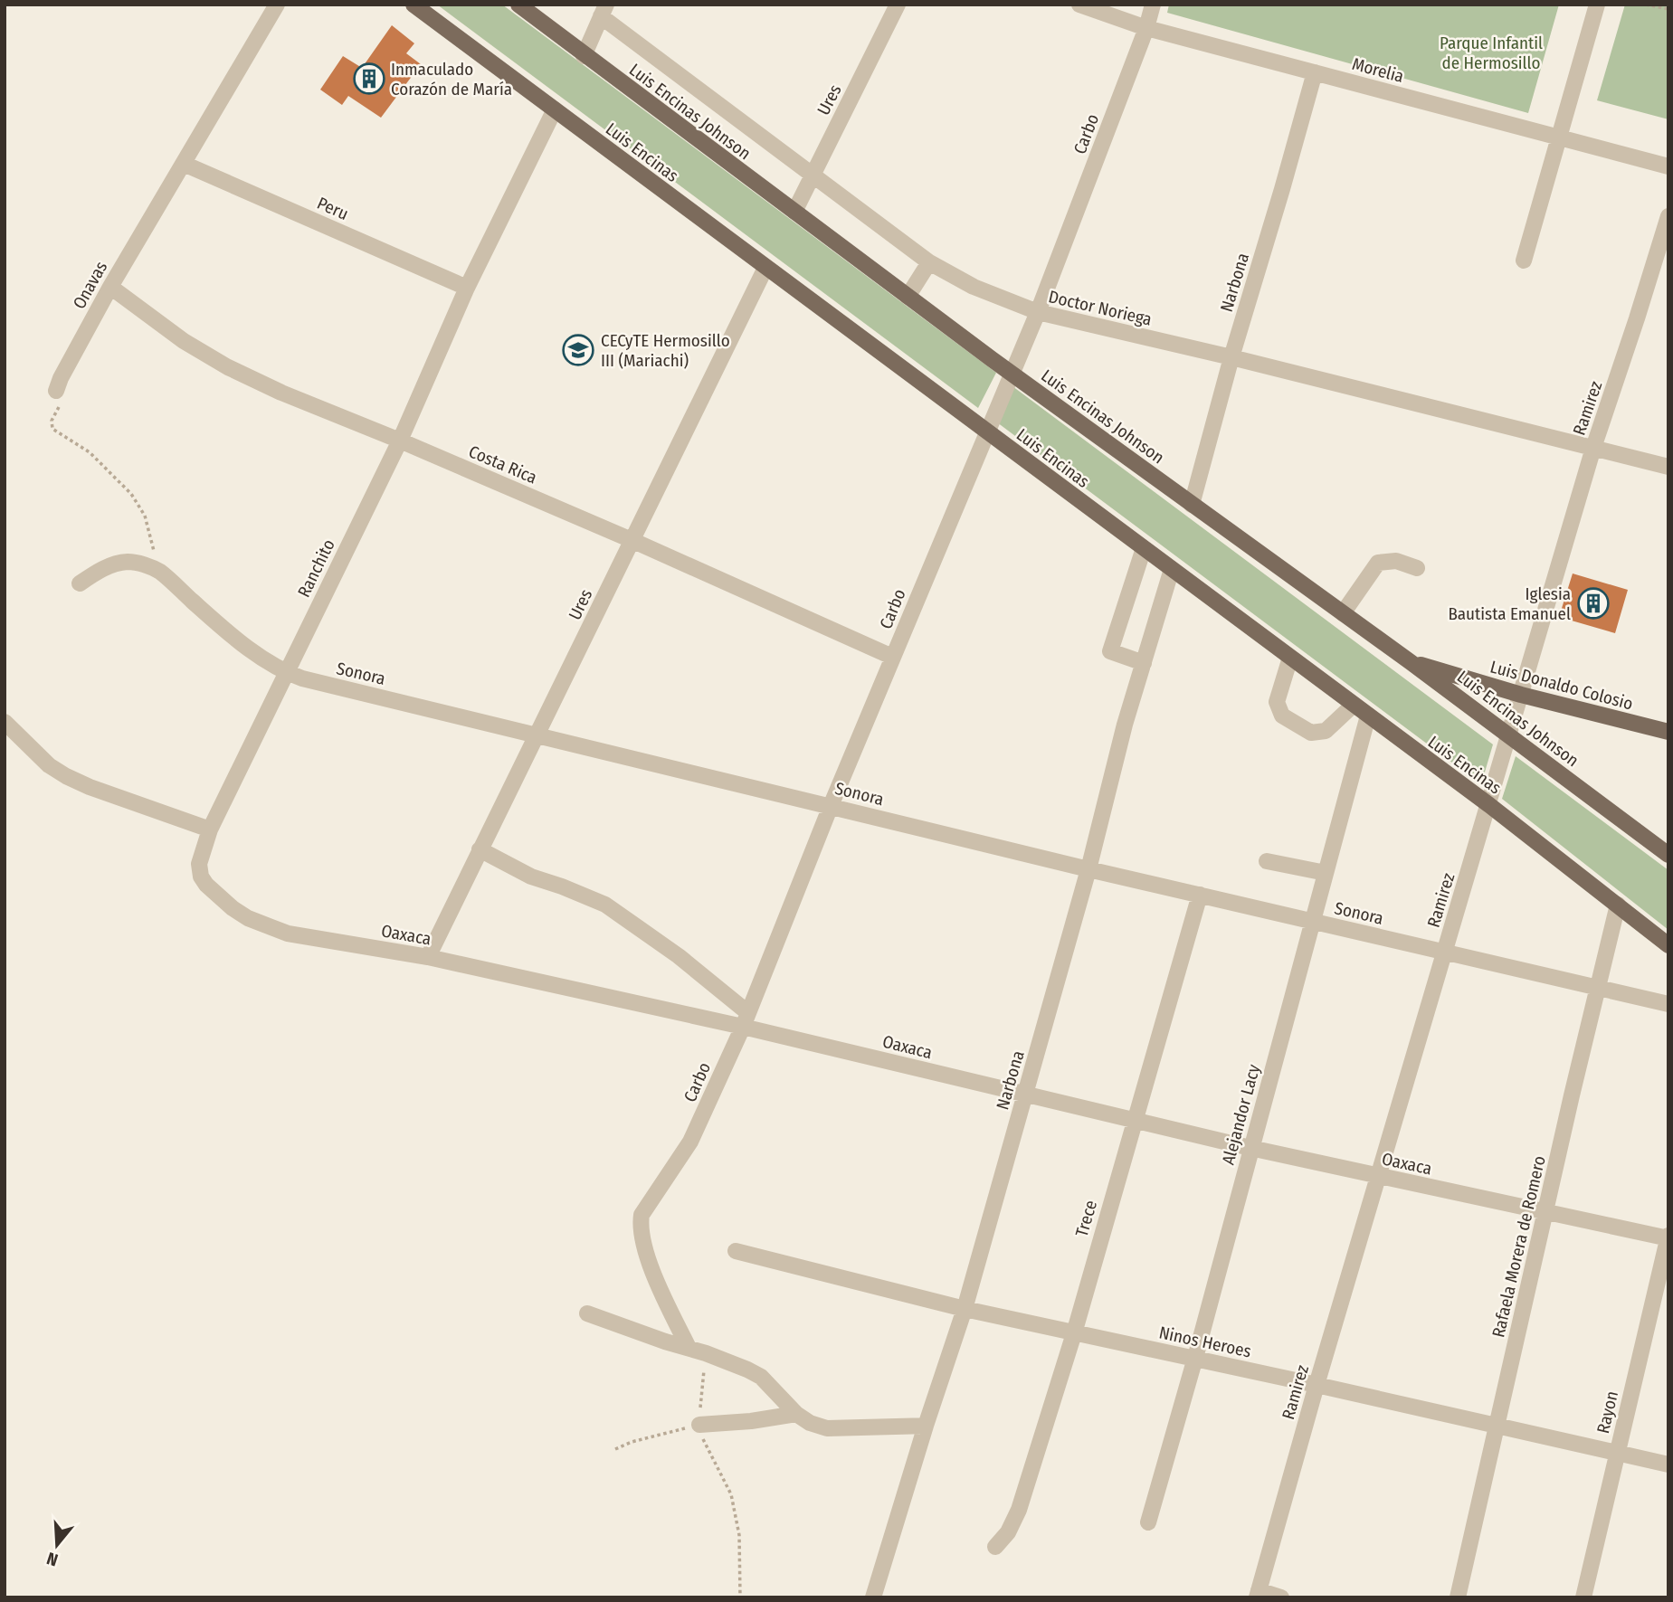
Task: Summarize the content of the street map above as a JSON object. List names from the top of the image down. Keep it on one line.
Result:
{"streets":{"main road":["Luis Encinas Johnson","Luis Encinas","Luis Donaldo Colosio"],"street":["Morelia","Ures","Carbo","Peru","Narbona","Onavas","Doctor Noriega","Ramirez","Costa Rica","Ranchito","Sonora","Oaxaca","Alejandor Lacy","Trece","Rafaela Morera de Romero","Ninos Heroes","Rayon"]},"crossings":[["Morelia","Carbo"],["Morelia","Narbona"],["Ures","Luis Encinas Johnson"],["Ures","Luis Encinas"],["Ures","Doctor Noriega"],["Ures","Costa Rica"],["Ures","Sonora"],["Ures","Oaxaca"],["Luis Encinas Johnson","Carbo"],["Luis Encinas Johnson","Narbona"],["Luis Encinas Johnson","Ramirez"],["Luis Encinas Johnson","Luis Donaldo Colosio"],["Carbo","Luis Encinas"],["Carbo","Doctor Noriega"],["Carbo","Costa Rica"],["Carbo","Sonora"],["Carbo","Oaxaca"],["Luis Encinas","Narbona"],["Luis Encinas","Ramirez"],["Luis Encinas","Ranchito"],["Luis Encinas","Alejandor Lacy"],["Luis Encinas","Rafaela Morera de Romero"],["Peru","Onavas"],["Peru","Ranchito"],["Narbona","Doctor Noriega"],["Narbona","Sonora"],["Narbona","Oaxaca"],["Narbona","Ninos Heroes"],["Onavas","Costa Rica"],["Doctor Noriega","Ramirez"],["Ramirez","Sonora"],["Ramirez","Luis Donaldo Colosio"],["Ramirez","Oaxaca"],["Ramirez","Ninos Heroes"],["Costa Rica","Ranchito"],["Ranchito","Sonora"],["Ranchito","Oaxaca"],["Sonora","Alejandor Lacy"],["Sonora","Trece"],["Sonora","Rafaela Morera de Romero"],["Oaxaca","Alejandor Lacy"],["Oaxaca","Trece"],["Oaxaca","Rafaela Morera de Romero"],["Oaxaca","Rayon"],["Alejandor Lacy","Ninos Heroes"],["Trece","Ninos Heroes"],["Rafaela Morera de Romero","Ninos Heroes"],["Ninos Heroes","Rayon"]],"parks":["Parque Infantil de Hermosillo"],"places":{"building":["Inmaculado Corazón de María","Iglesia Bautista Emanuel"],"school or university":["CECyTE Hermosillo III (Mariachi)"]},"north":"bottom"}
